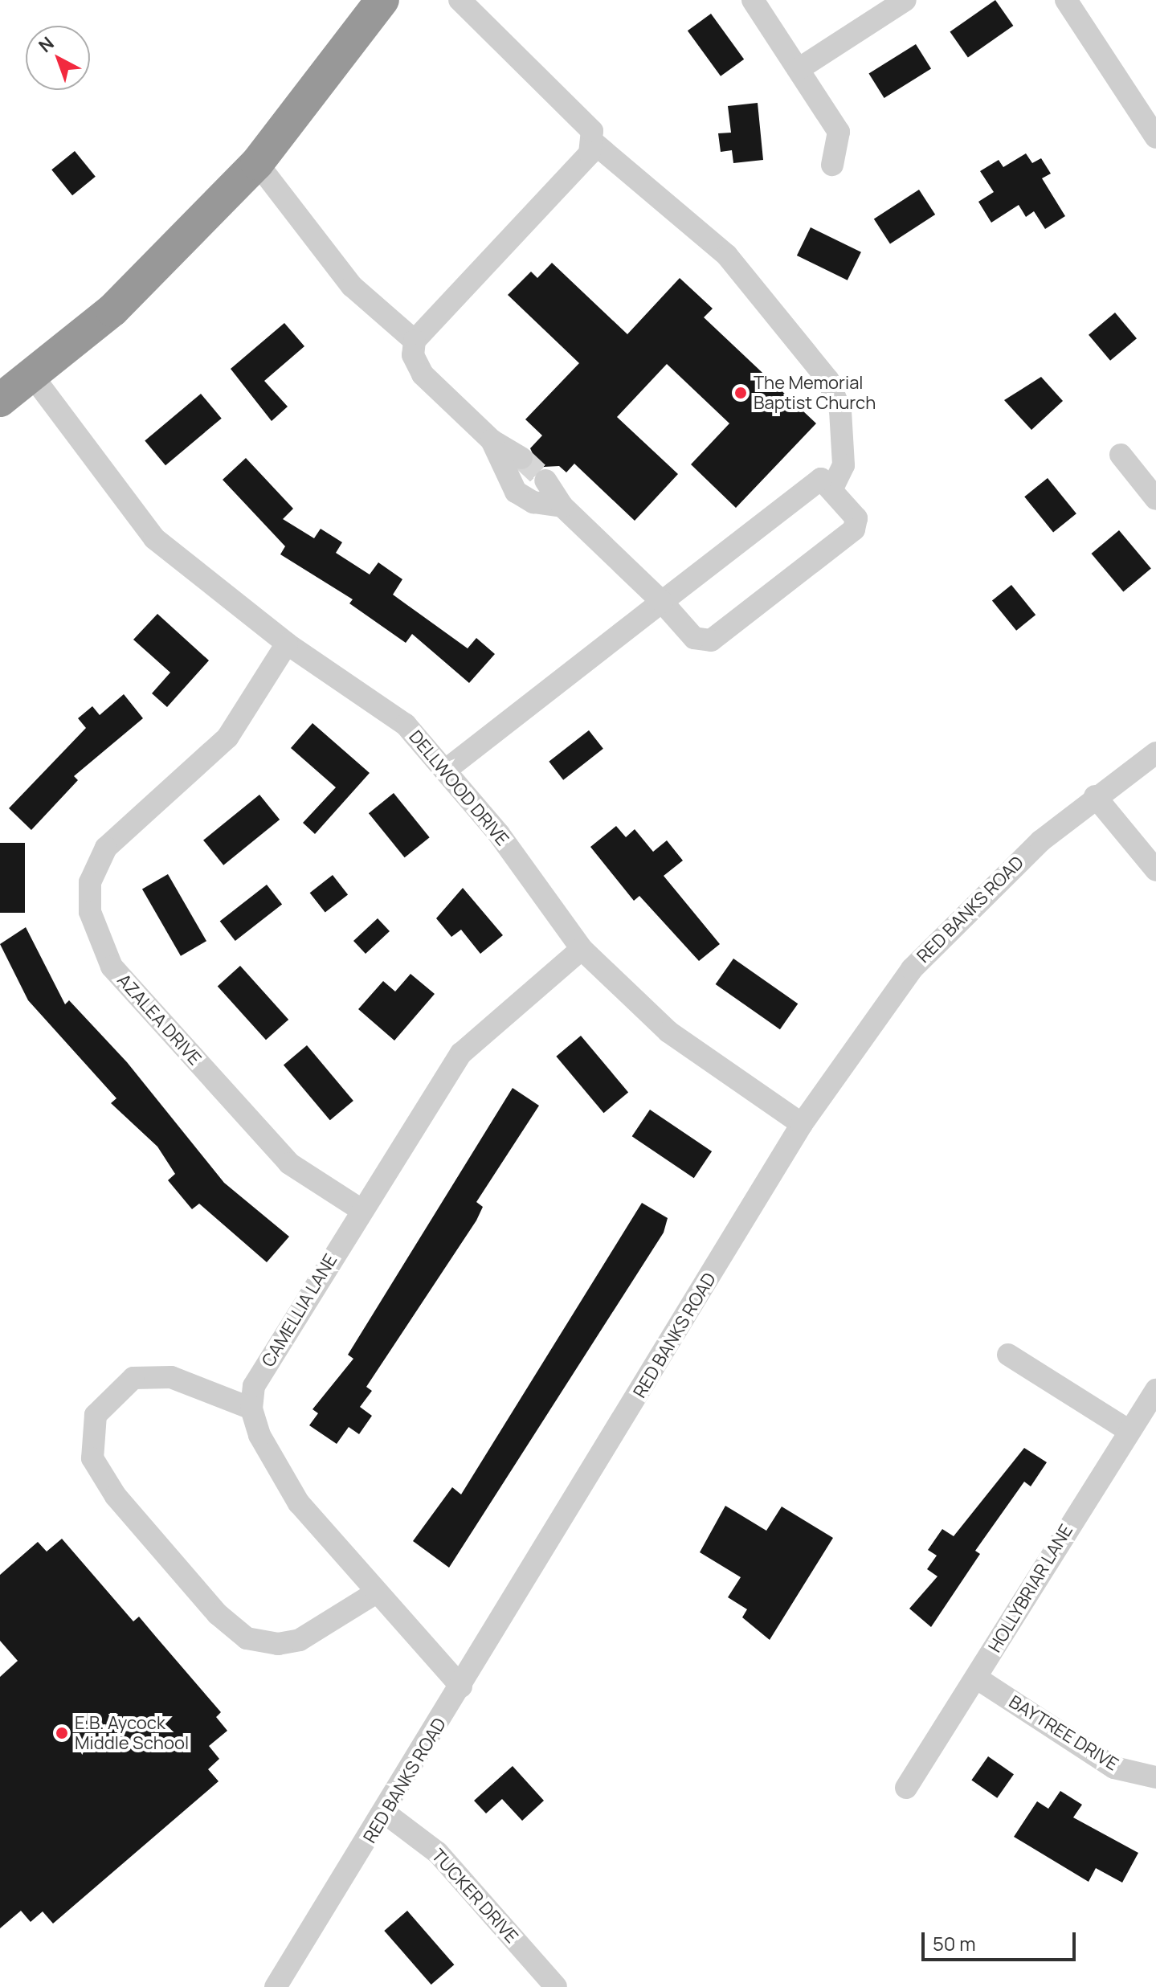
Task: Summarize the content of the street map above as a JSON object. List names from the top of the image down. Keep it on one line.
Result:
{"streets":{"street":["DELLWOOD DRIVE","RED BANKS ROAD","AZALEA DRIVE","CAMELLIA LANE","HOLLYBRIAR LANE","BAYTREE DRIVE","TUCKER DRIVE"]},"crossings":[["DELLWOOD DRIVE","RED BANKS ROAD"],["DELLWOOD DRIVE","AZALEA DRIVE"],["DELLWOOD DRIVE","CAMELLIA LANE"],["RED BANKS ROAD","TUCKER DRIVE"],["AZALEA DRIVE","CAMELLIA LANE"],["HOLLYBRIAR LANE","BAYTREE DRIVE"]],"places":["The Memorial Baptist Church","E.B. Aycock Middle School"],"scale_bar":"50 m","north":"top left"}
